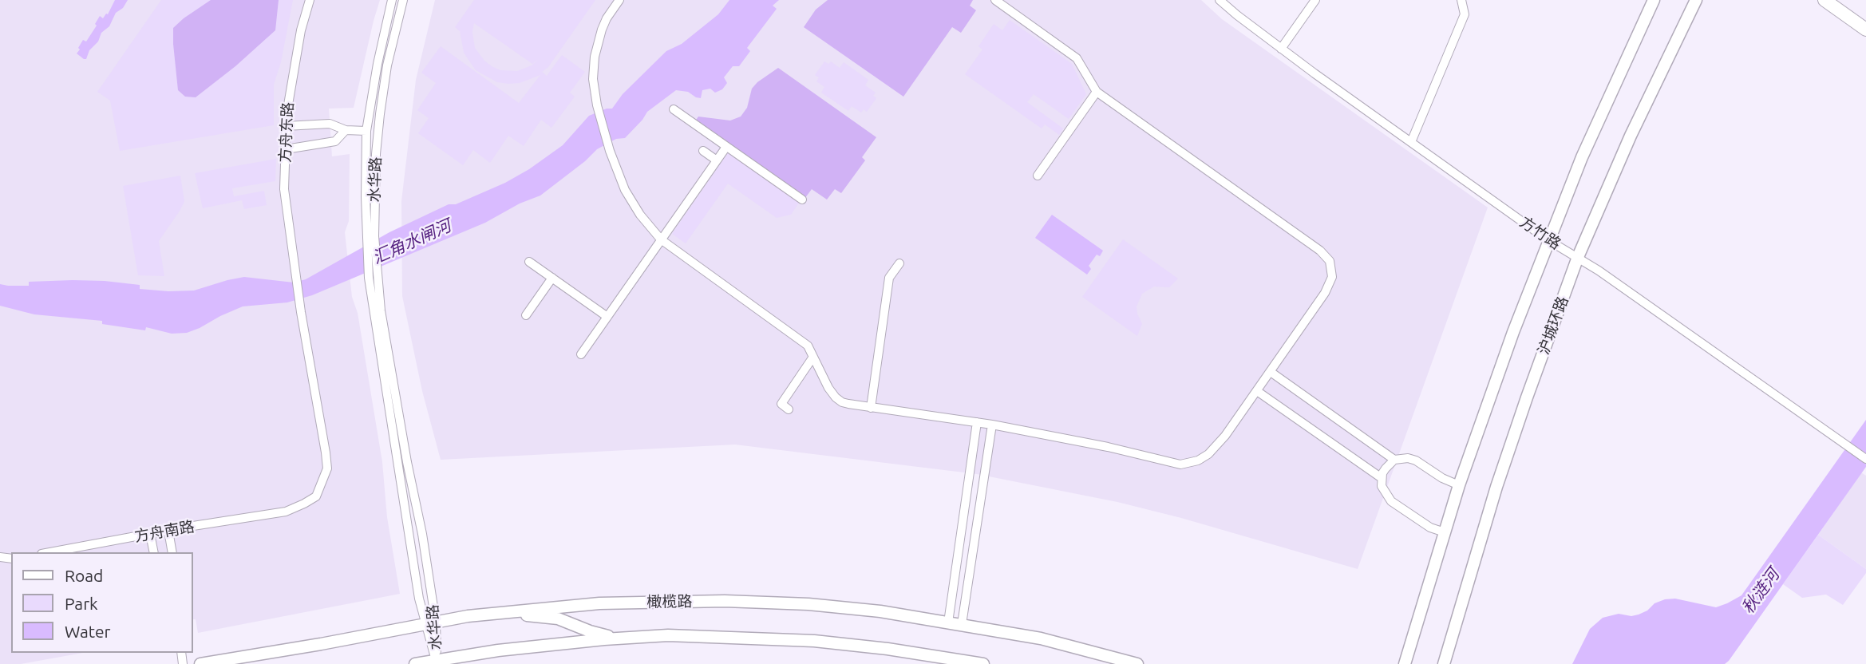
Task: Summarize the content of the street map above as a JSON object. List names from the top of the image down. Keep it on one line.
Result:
{"streets":{"main road":["沪城环路","橄榄路"],"street":["方舟东路","水华路","方竹路","方舟南路"]},"crossings":[["方舟东路","方舟南路"],["水华路","橄榄路"],["方竹路","沪城环路"]],"water":["汇角水闸河","秋涟河"],"legend":["Road","Park","Water"]}
